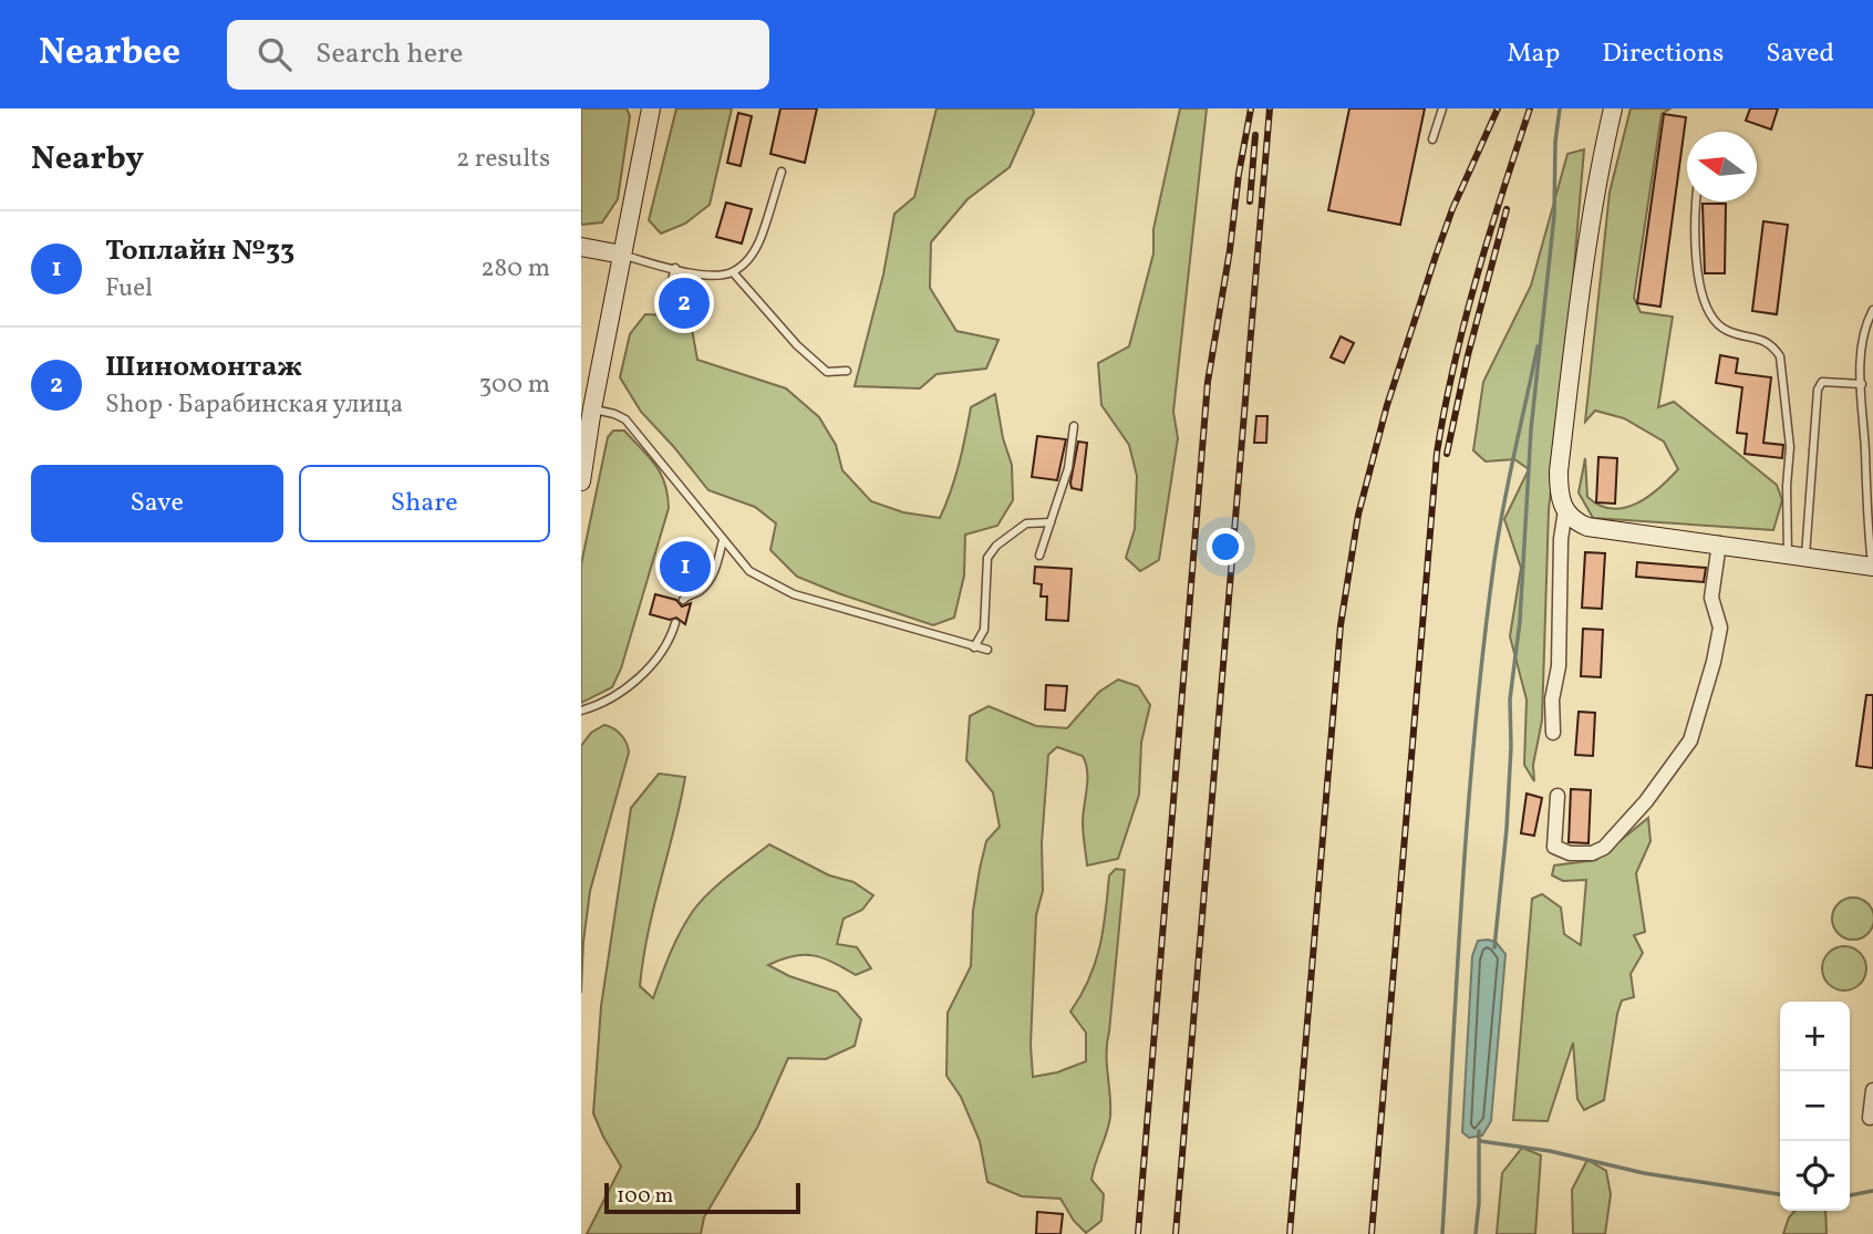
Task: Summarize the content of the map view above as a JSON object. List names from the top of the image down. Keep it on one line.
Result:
{"scale_bar":"100 m","north":"left","page":{"header":"Nearbee","search":"Search here","nav":["Map","Directions","Saved"],"heading":["Nearby","2 results"],"list":[{"mark":"1","name":"Топлайн №33","note":"Fuel","value":"280 m"},{"mark":"2","name":"Шиномонтаж","note":"Shop · Барабинская улица","value":"300 m"}],"pins":["2","1"],"buttons":["Save","Share"],"map_buttons":["+","−"],"scale":"100 m"}}
